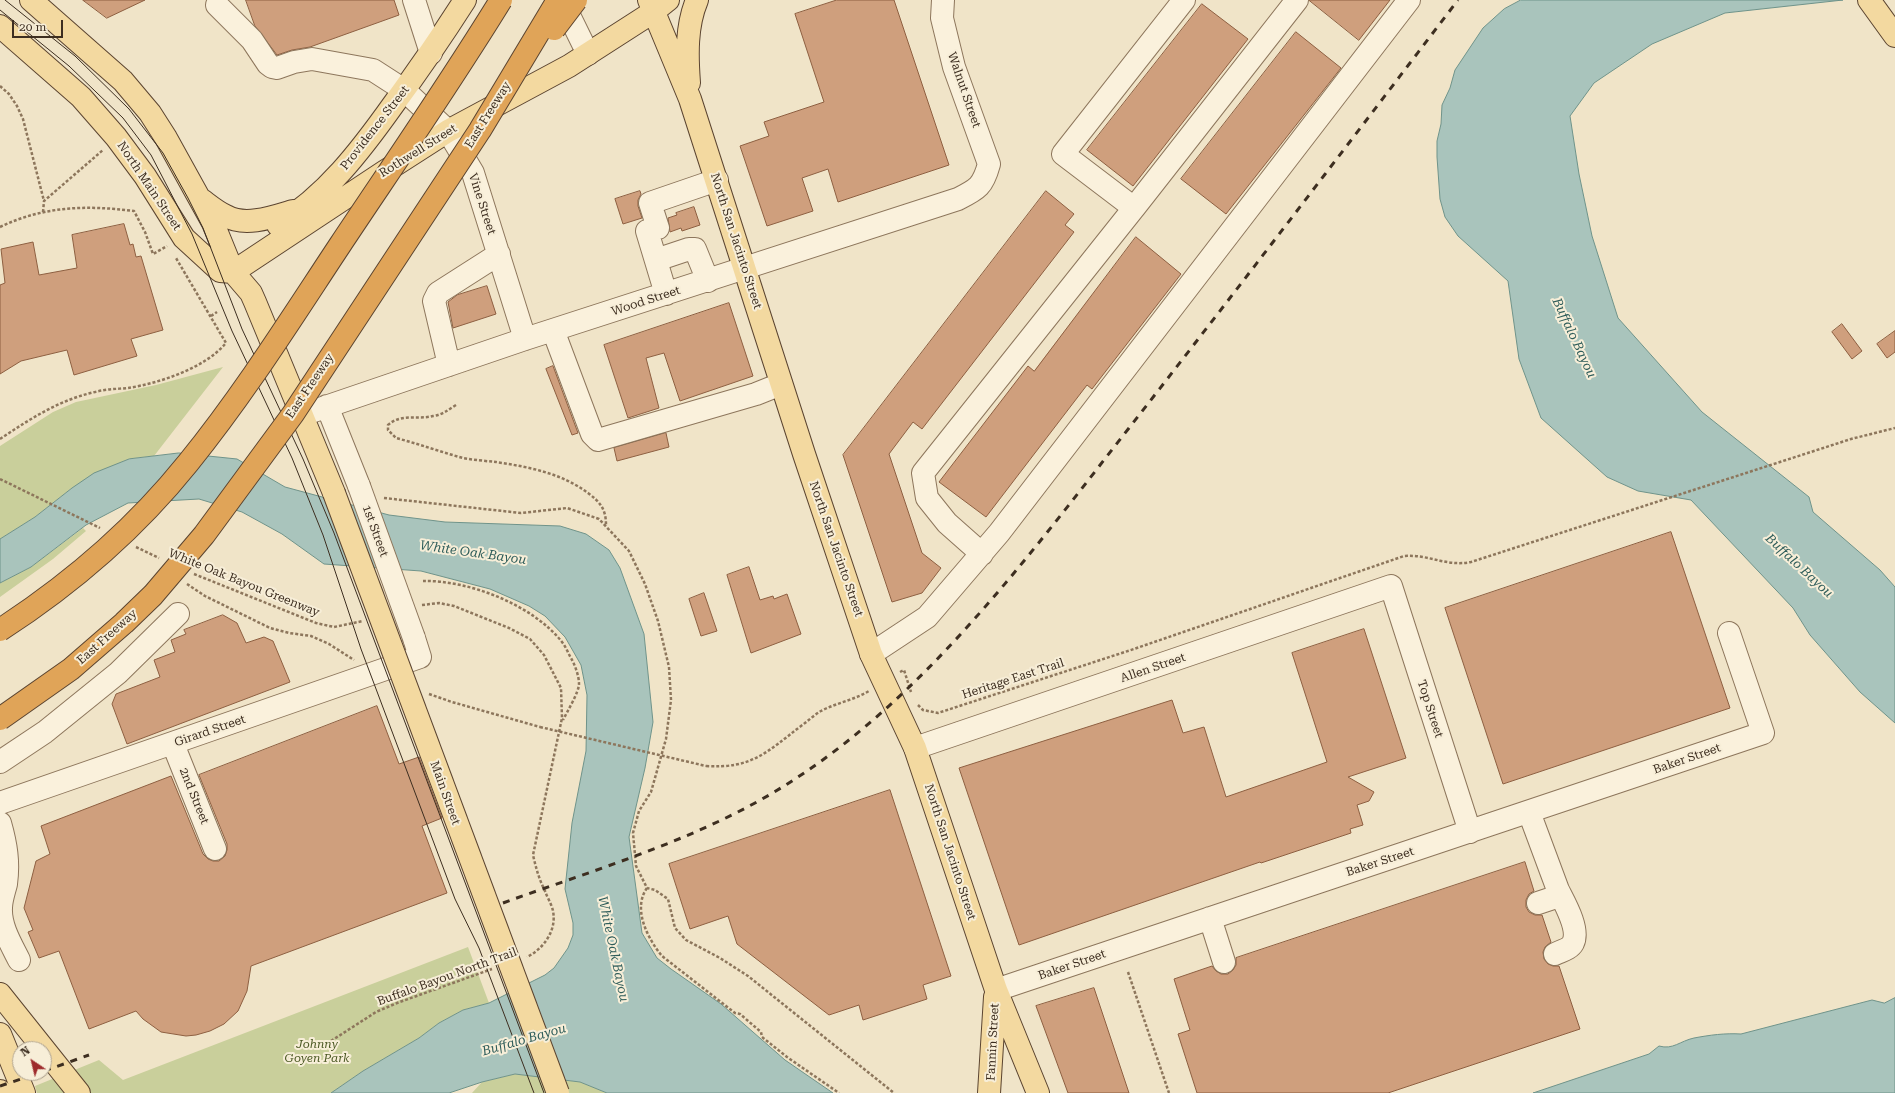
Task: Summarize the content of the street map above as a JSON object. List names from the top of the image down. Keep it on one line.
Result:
{"streets":{"highway":["East Freeway"],"main road":["Providence Street","Rothwell Street","North Main Street","North San Jacinto Street","Main Street","Fannin Street"],"street":["Walnut Street","Vine Street","Wood Street","1st Street","Allen Street","Top Street","Girard Street","Baker Street","2nd Street"],"path":["White Oak Bayou Greenway","Heritage East Trail","Buffalo Bayou North Trail"]},"crossings":[["Walnut Street","Wood Street"],["Providence Street","Rothwell Street"],["Providence Street","North Main Street"],["Providence Street","Vine Street"],["Rothwell Street","North Main Street"],["Rothwell Street","Vine Street"],["Vine Street","Wood Street"],["North San Jacinto Street","Wood Street"],["North San Jacinto Street","Allen Street"],["North San Jacinto Street","Baker Street"],["North San Jacinto Street","Fannin Street"],["Wood Street","1st Street"],["Wood Street","Main Street"],["1st Street","Girard Street"],["Allen Street","Top Street"],["Top Street","Baker Street"],["Girard Street","2nd Street"],["Baker Street","Fannin Street"]],"water":["Buffalo Bayou","White Oak Bayou"],"parks":["Johnny Goyen Park"],"scale_bar":"20 m","north":"top left"}
